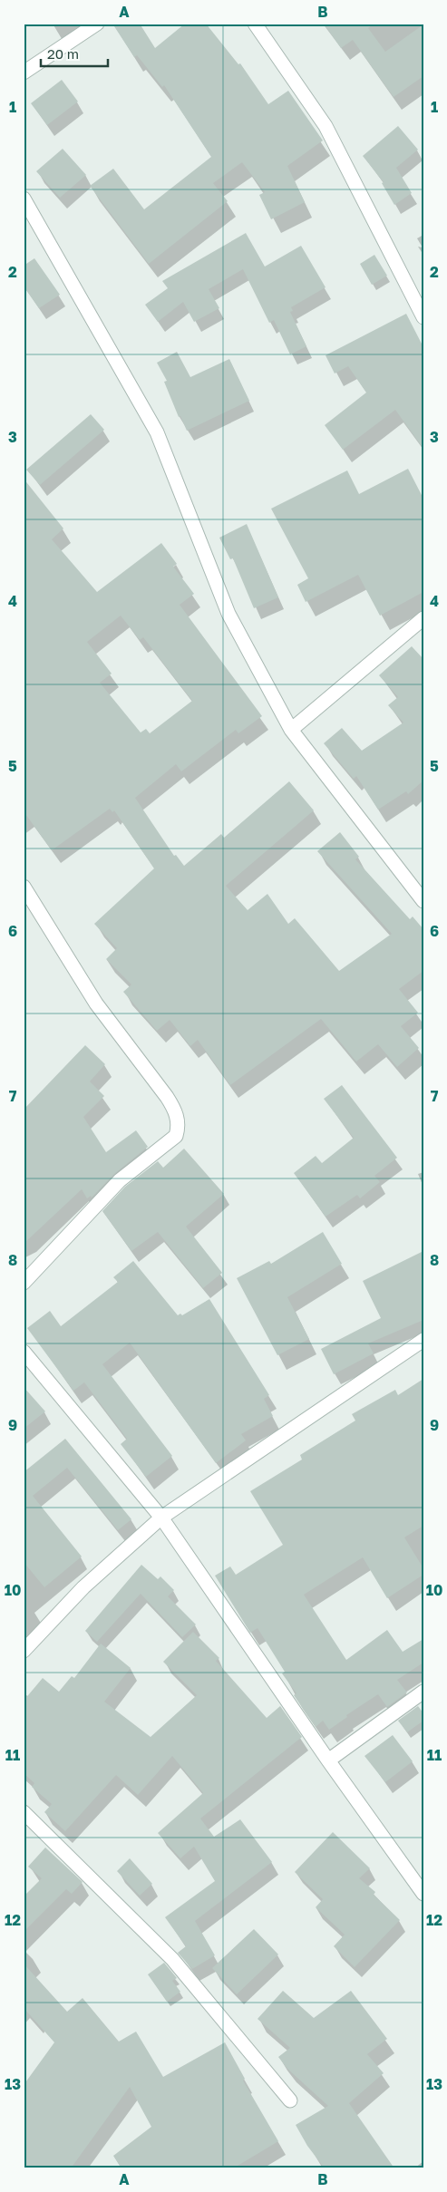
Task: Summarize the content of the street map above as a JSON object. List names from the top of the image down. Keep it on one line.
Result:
{"scale_bar":"20 m","grid":{"columns":["A","B"],"rows":["1","2","3","4","5","6","7","8","9","10","11","12","13"]}}
